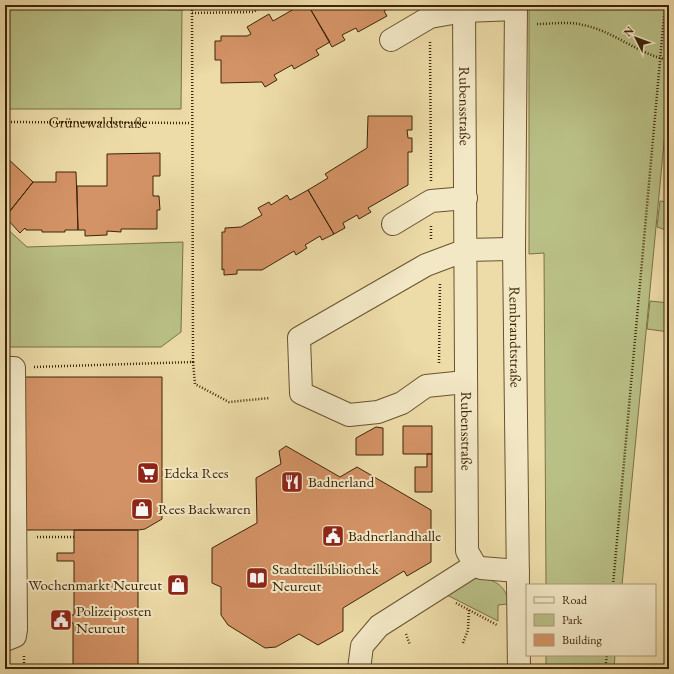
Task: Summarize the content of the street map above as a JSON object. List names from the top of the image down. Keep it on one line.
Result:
{"streets":{"street":["Rubensstraße","Rembrandtstraße"],"path":["Grünewaldstraße"]},"places":{"supermarket":["Edeka Rees"],"restaurant":["Badnerland"],"shop":["Rees Backwaren","Wochenmarkt Neureut"],"public building":["Badnerlandhalle","Polizeiposten Neureut"],"library":["Stadtteilbibliothek Neureut"]},"legend":["Road","Park","Building"],"north":"top left"}
